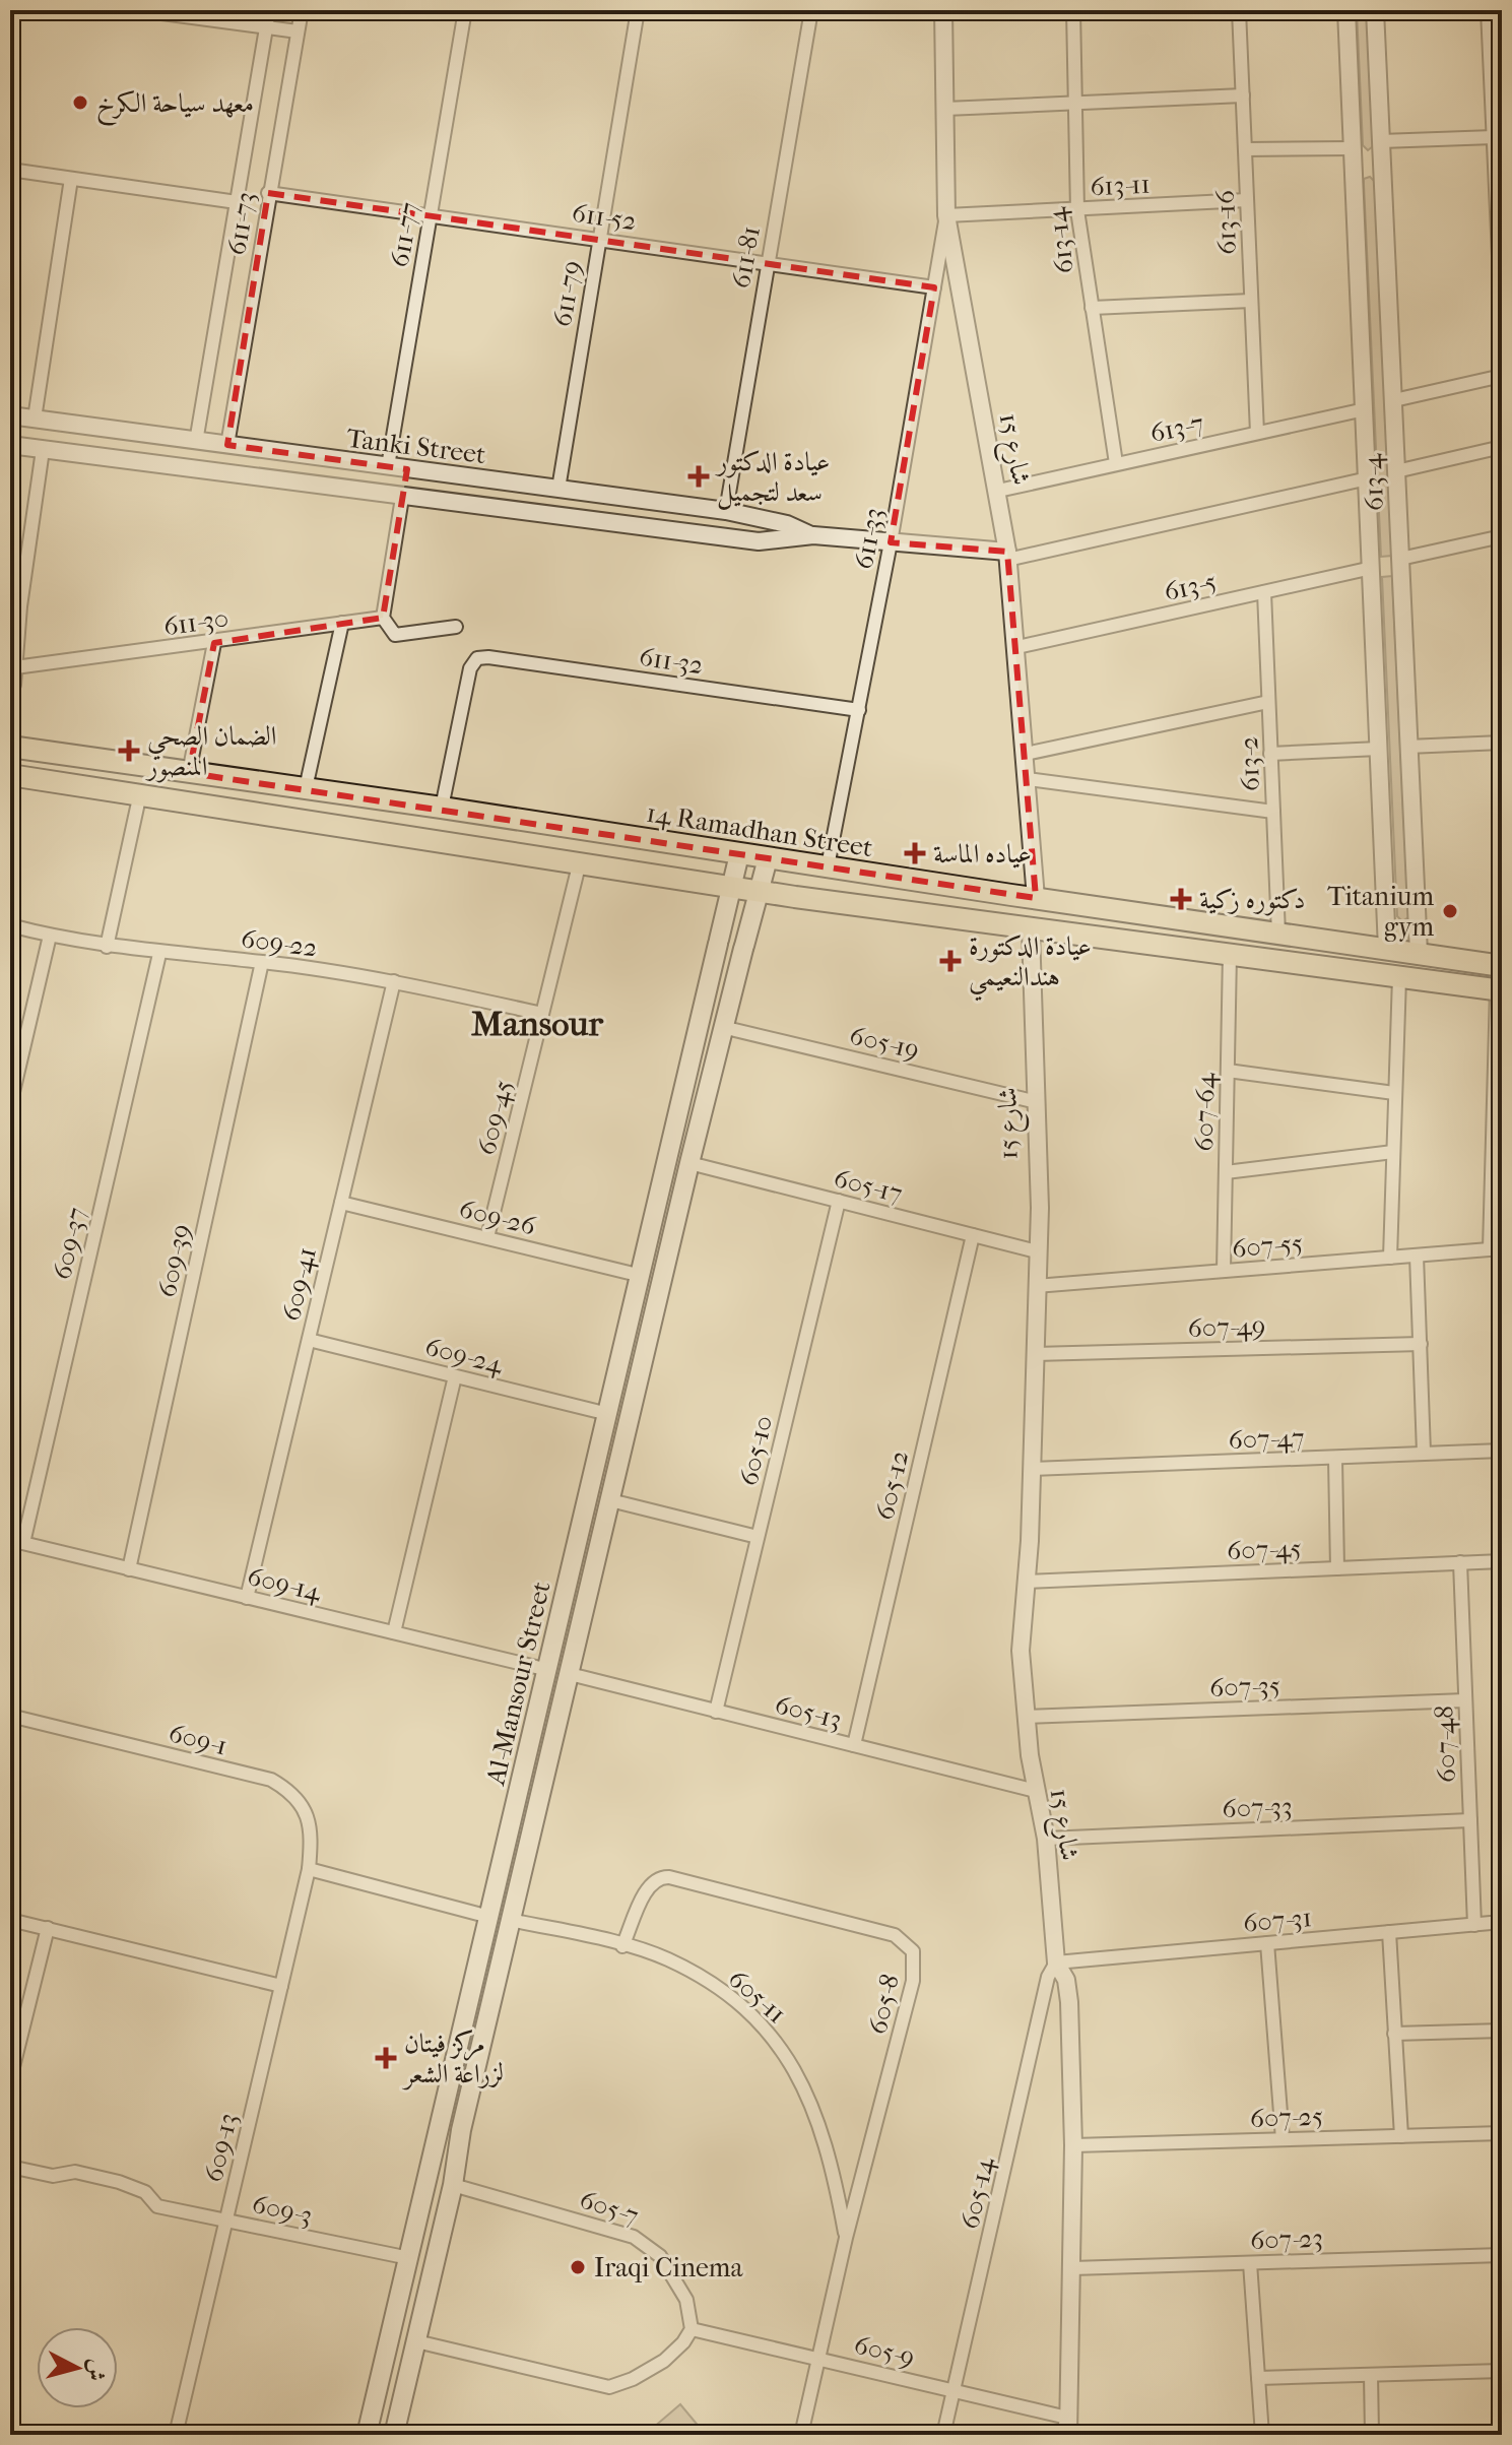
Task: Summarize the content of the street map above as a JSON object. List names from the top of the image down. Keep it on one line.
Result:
{"streets":{"main road":["14 Ramadhan Street","Al-Mansour Street"],"street":["613-11","611-52","613-16","611-73","611-77","613-14","611-81","611-79","613-7","Tanki Street","شارع 15","613-4","611-33","613-5","611-30","611-32","613-2","609-22","605-19","607-64","609-45","605-17","609-26","609-37","607-55","609-39","609-41","607-49","609-24","607-47","605-10","605-12","607-45","609-14","607-35","605-13","609-1","607-48","607-33","607-31","605-11","605-8","607-25","609-13","605-14","605-7","609-3","607-23","605-9"]},"crossings":[["613-11","613-16"],["613-11","613-14"],["613-11","شارع 15"],["613-11","611-33"],["611-52","611-73"],["611-52","611-77"],["611-52","611-81"],["611-52","611-79"],["611-52","611-33"],["613-16","613-7"],["611-73","Tanki Street"],["611-77","Tanki Street"],["613-14","613-7"],["611-81","Tanki Street"],["611-79","Tanki Street"],["613-7","شارع 15"],["613-7","613-4"],["Tanki Street","شارع 15"],["Tanki Street","611-33"],["شارع 15","611-33"],["شارع 15","613-5"],["شارع 15","14 Ramadhan Street"],["شارع 15","605-19"],["شارع 15","605-17"],["شارع 15","607-55"],["شارع 15","607-49"],["شارع 15","607-47"],["شارع 15","607-45"],["شارع 15","607-35"],["شارع 15","605-13"],["شارع 15","607-33"],["شارع 15","607-31"],["شارع 15","607-25"],["شارع 15","605-14"],["شارع 15","607-23"],["شارع 15","605-9"],["613-4","613-5"],["613-4","14 Ramadhan Street"],["611-33","611-32"],["611-33","14 Ramadhan Street"],["613-5","613-2"],["611-32","14 Ramadhan Street"],["613-2","14 Ramadhan Street"],["14 Ramadhan Street","Al-Mansour Street"],["609-22","609-45"],["609-22","609-37"],["609-22","609-39"],["609-22","609-41"],["605-19","Al-Mansour Street"],["607-64","607-55"],["609-45","609-26"],["605-17","605-10"],["605-17","605-12"],["605-17","Al-Mansour Street"],["609-26","609-41"],["609-26","Al-Mansour Street"],["609-37","609-14"],["609-39","609-14"],["609-41","609-24"],["609-41","609-14"],["609-24","Al-Mansour Street"],["605-10","605-13"],["605-12","605-13"],["607-45","607-48"],["609-14","Al-Mansour Street"],["Al-Mansour Street","605-13"],["Al-Mansour Street","605-11"],["Al-Mansour Street","605-7"],["Al-Mansour Street","609-3"],["607-35","607-48"],["609-1","609-13"],["607-48","607-33"],["607-48","607-31"],["607-31","605-14"],["605-11","605-8"],["605-8","605-9"],["609-13","609-3"],["605-14","605-9"],["605-7","605-9"]],"districts":["Mansour"],"places":{"other":["معهد سياحة الكرخ","Titanium gym","Iraqi Cinema"],"health":["عيادة الدكتور سعد لتجميل","الضمان الصحي المنصور","عياده الماسة","دكتوره زكية","عيادة الدكتورة هندالنعيمي","مركز فيتان لزراعة الشعر"]},"north":"right"}
